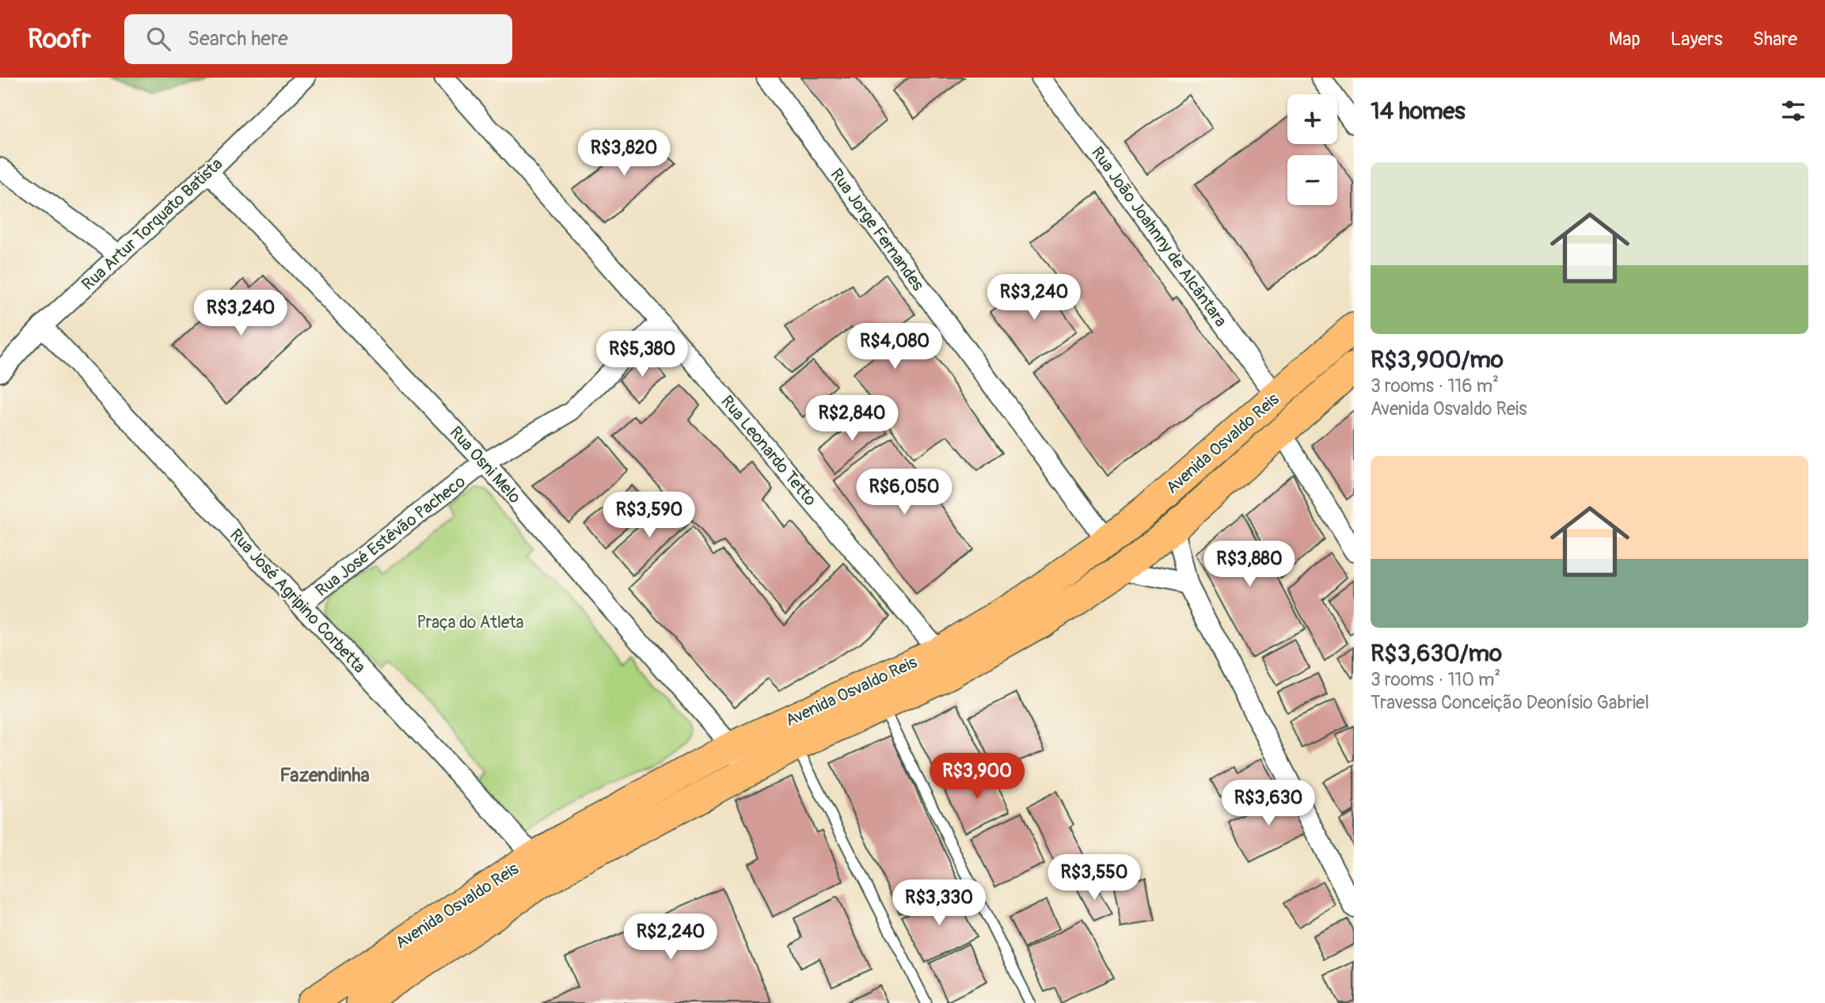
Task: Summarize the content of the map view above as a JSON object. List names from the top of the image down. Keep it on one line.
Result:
{"streets":{"main road":["Avenida Osvaldo Reis"],"street":["Rua Artur Torquato Batista","Rua Jorge Fernandes","Rua João Joahnny de Alcântara","Rua Leonardo Tetto","Rua Osni Melo","Rua José Estêvão Pacheco","Rua José Agripino Corbetta"]},"crossings":[["Rua Artur Torquato Batista","Rua Osni Melo"],["Rua Artur Torquato Batista","Rua José Agripino Corbetta"],["Rua Jorge Fernandes","Avenida Osvaldo Reis"],["Rua João Joahnny de Alcântara","Avenida Osvaldo Reis"],["Avenida Osvaldo Reis","Rua Leonardo Tetto"],["Avenida Osvaldo Reis","Rua Osni Melo"],["Avenida Osvaldo Reis","Rua José Agripino Corbetta"],["Rua Leonardo Tetto","Rua José Estêvão Pacheco"],["Rua Osni Melo","Rua José Estêvão Pacheco"],["Rua José Estêvão Pacheco","Rua José Agripino Corbetta"]],"districts":["Fazendinha"],"parks":["Praça do Atleta"],"page":{"header":"Roofr","search":"Search here","nav":["Map","Layers","Share"],"heading":"14 homes","map_buttons":["+","−"],"price":["R$3,820","R$3,240","R$3,240","R$4,080","R$5,380","R$2,840","R$6,050","R$3,590","R$3,880","R$3,900","R$3,630","R$3,550","R$3,330","R$2,240"],"list":[{"name":"R$3,900/mo","note":"3 rooms · 116 m² · Avenida Osvaldo Reis"},{"name":"R$3,630/mo","note":"3 rooms · 110 m² · Travessa Conceição Deonísio Gabriel"}]}}
